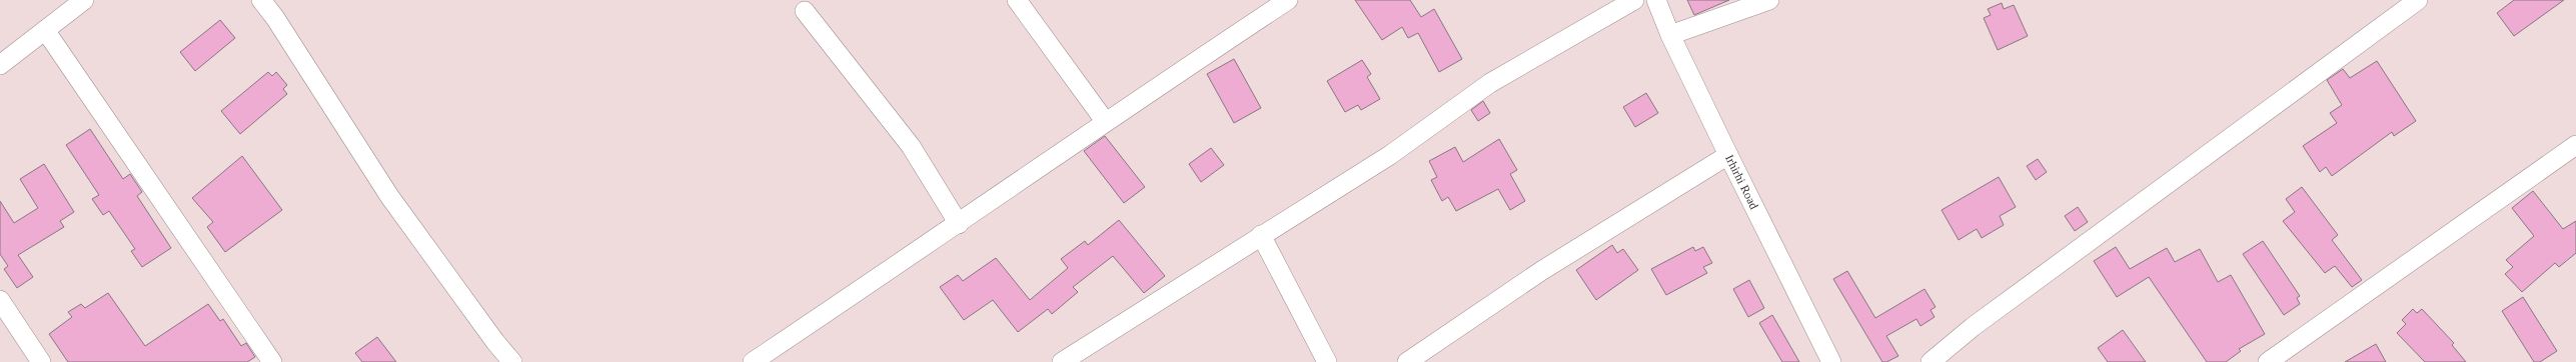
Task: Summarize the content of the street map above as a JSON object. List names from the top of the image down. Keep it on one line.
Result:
{"streets":{"street":["Irhirhi Road"]}}
